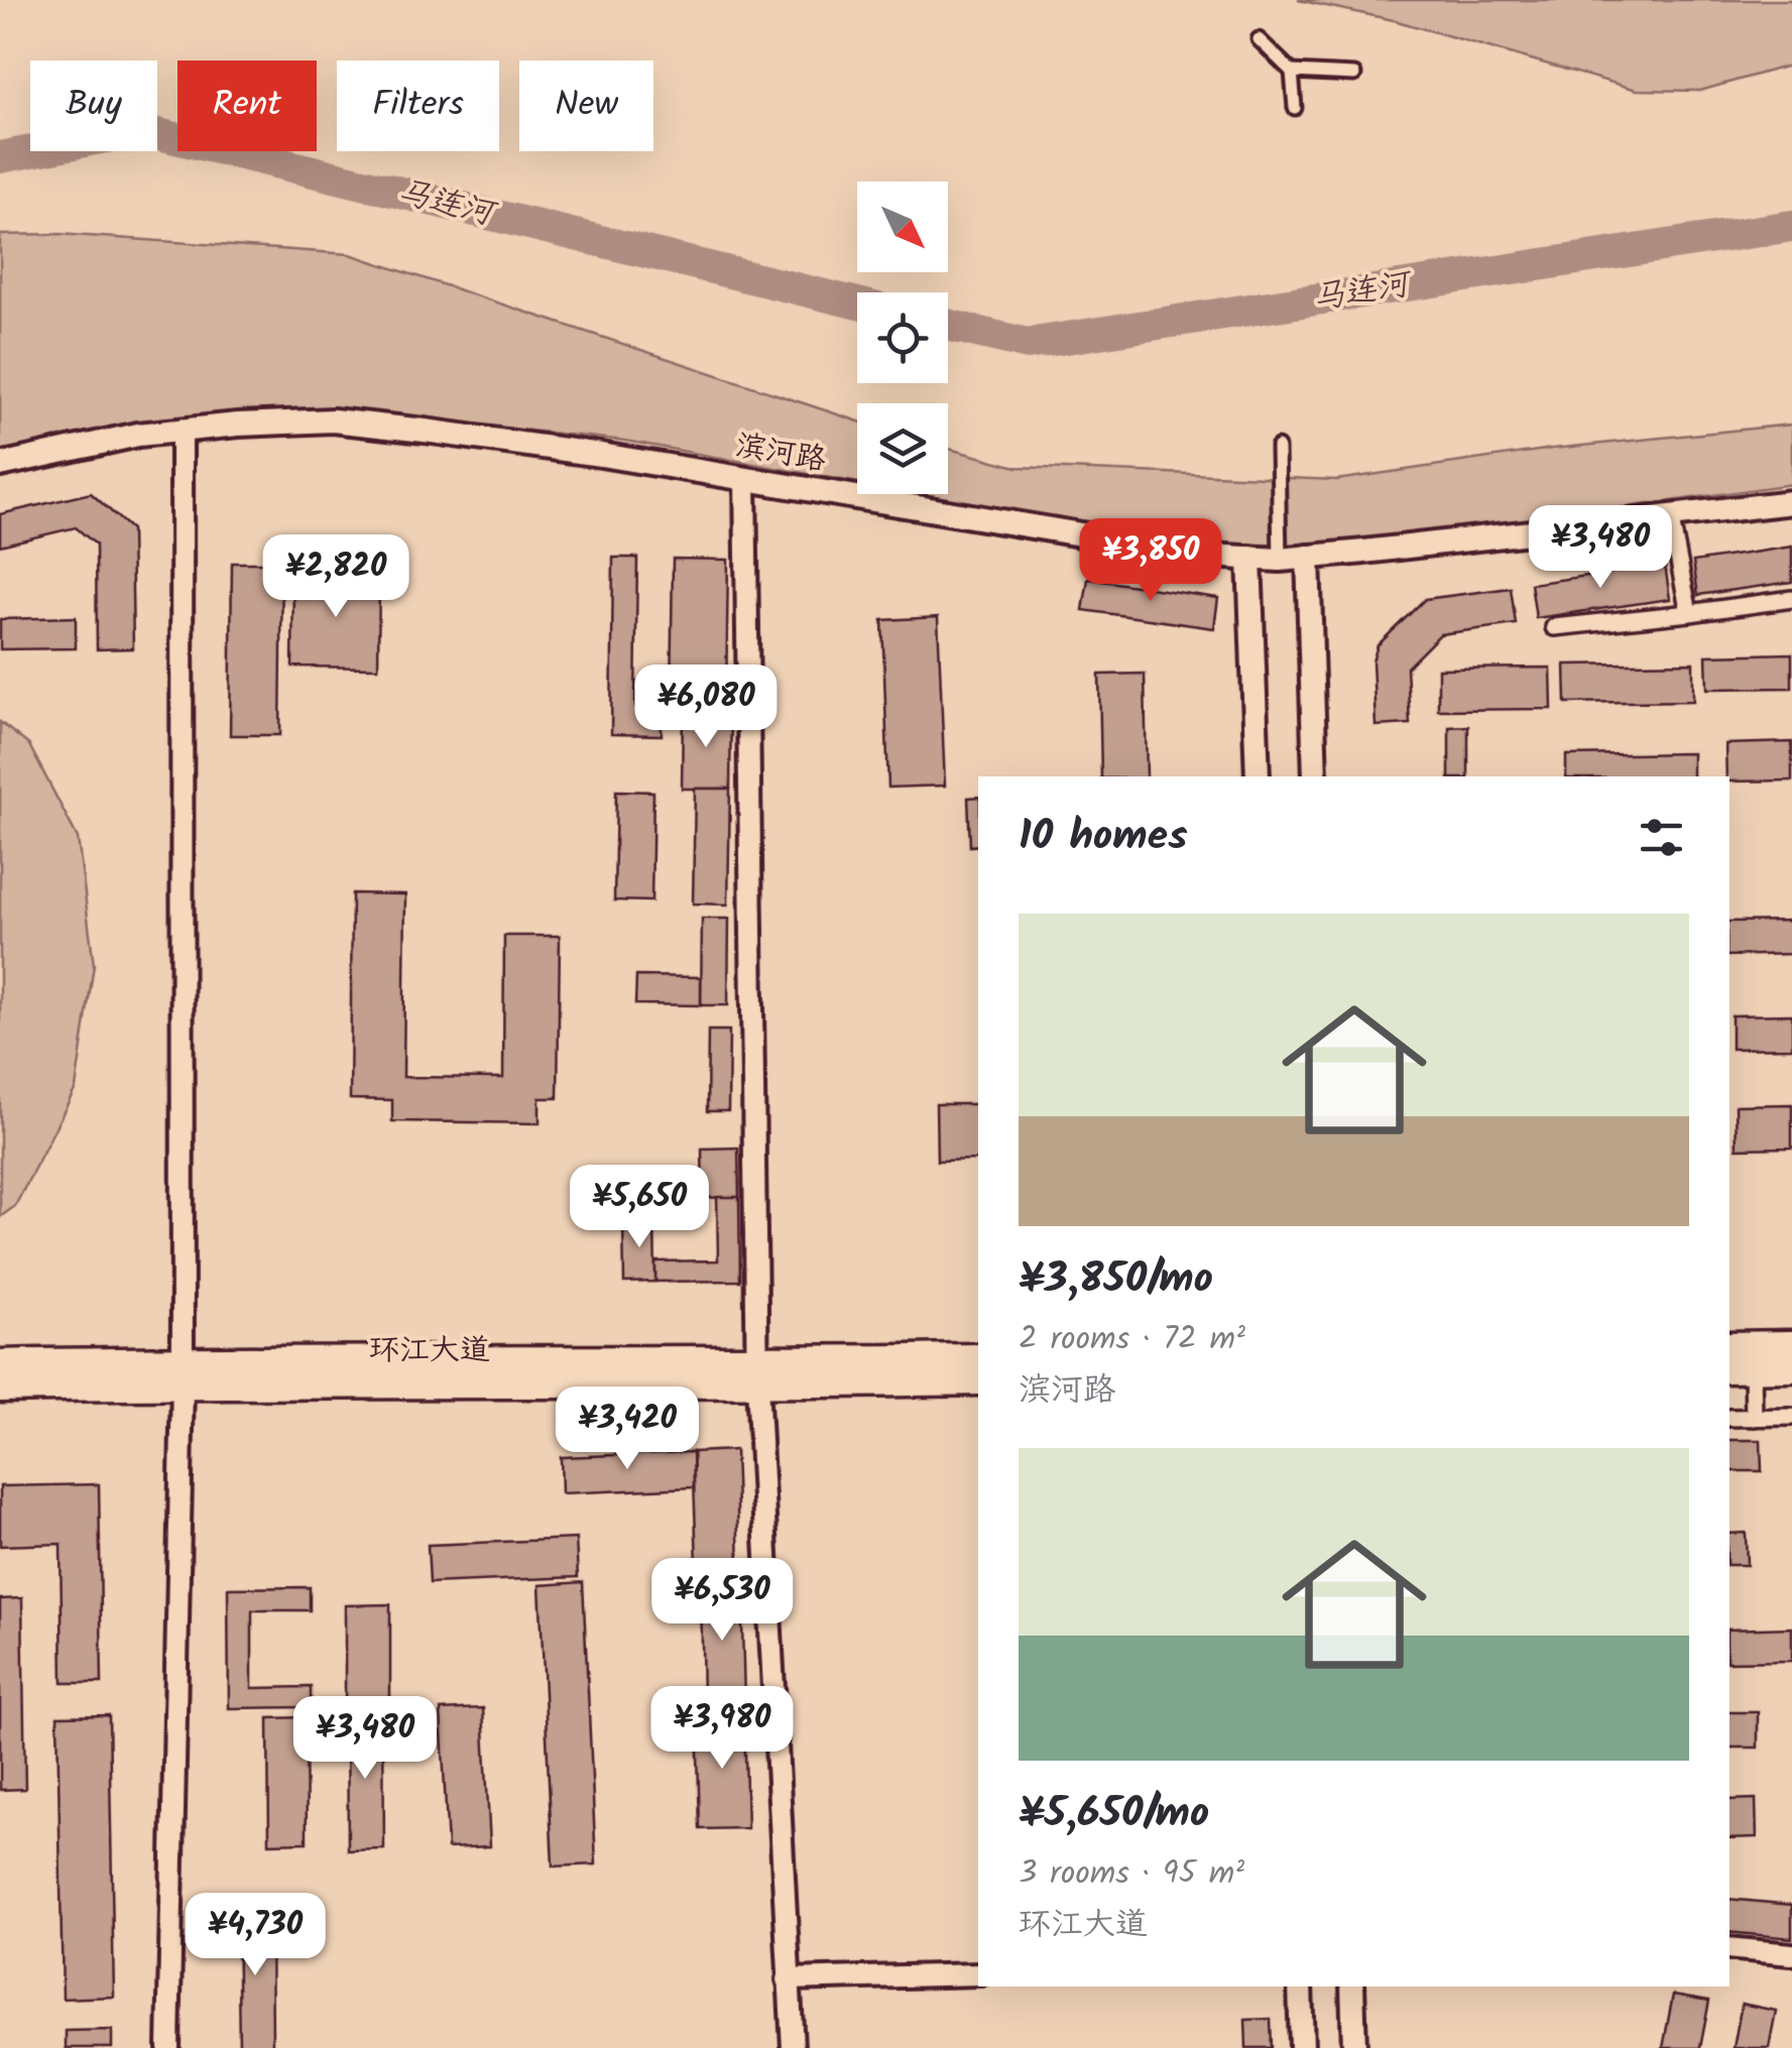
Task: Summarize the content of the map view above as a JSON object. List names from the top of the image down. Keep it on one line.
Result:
{"streets":{"highway":["环江大道"],"main road":["滨河路"]},"water":["马连河"],"north":"bottom right","page":{"chip":["Buy","Rent","Filters","New"],"price":["¥3,480","¥3,850","¥2,820","¥6,080","¥5,650","¥3,420","¥6,530","¥3,980","¥3,480","¥4,730"],"heading":"10 homes","list":[{"name":"¥3,850/mo","note":"2 rooms · 72 m² · 滨河路"},{"name":"¥5,650/mo","note":"3 rooms · 95 m² · 环江大道"}]}}
